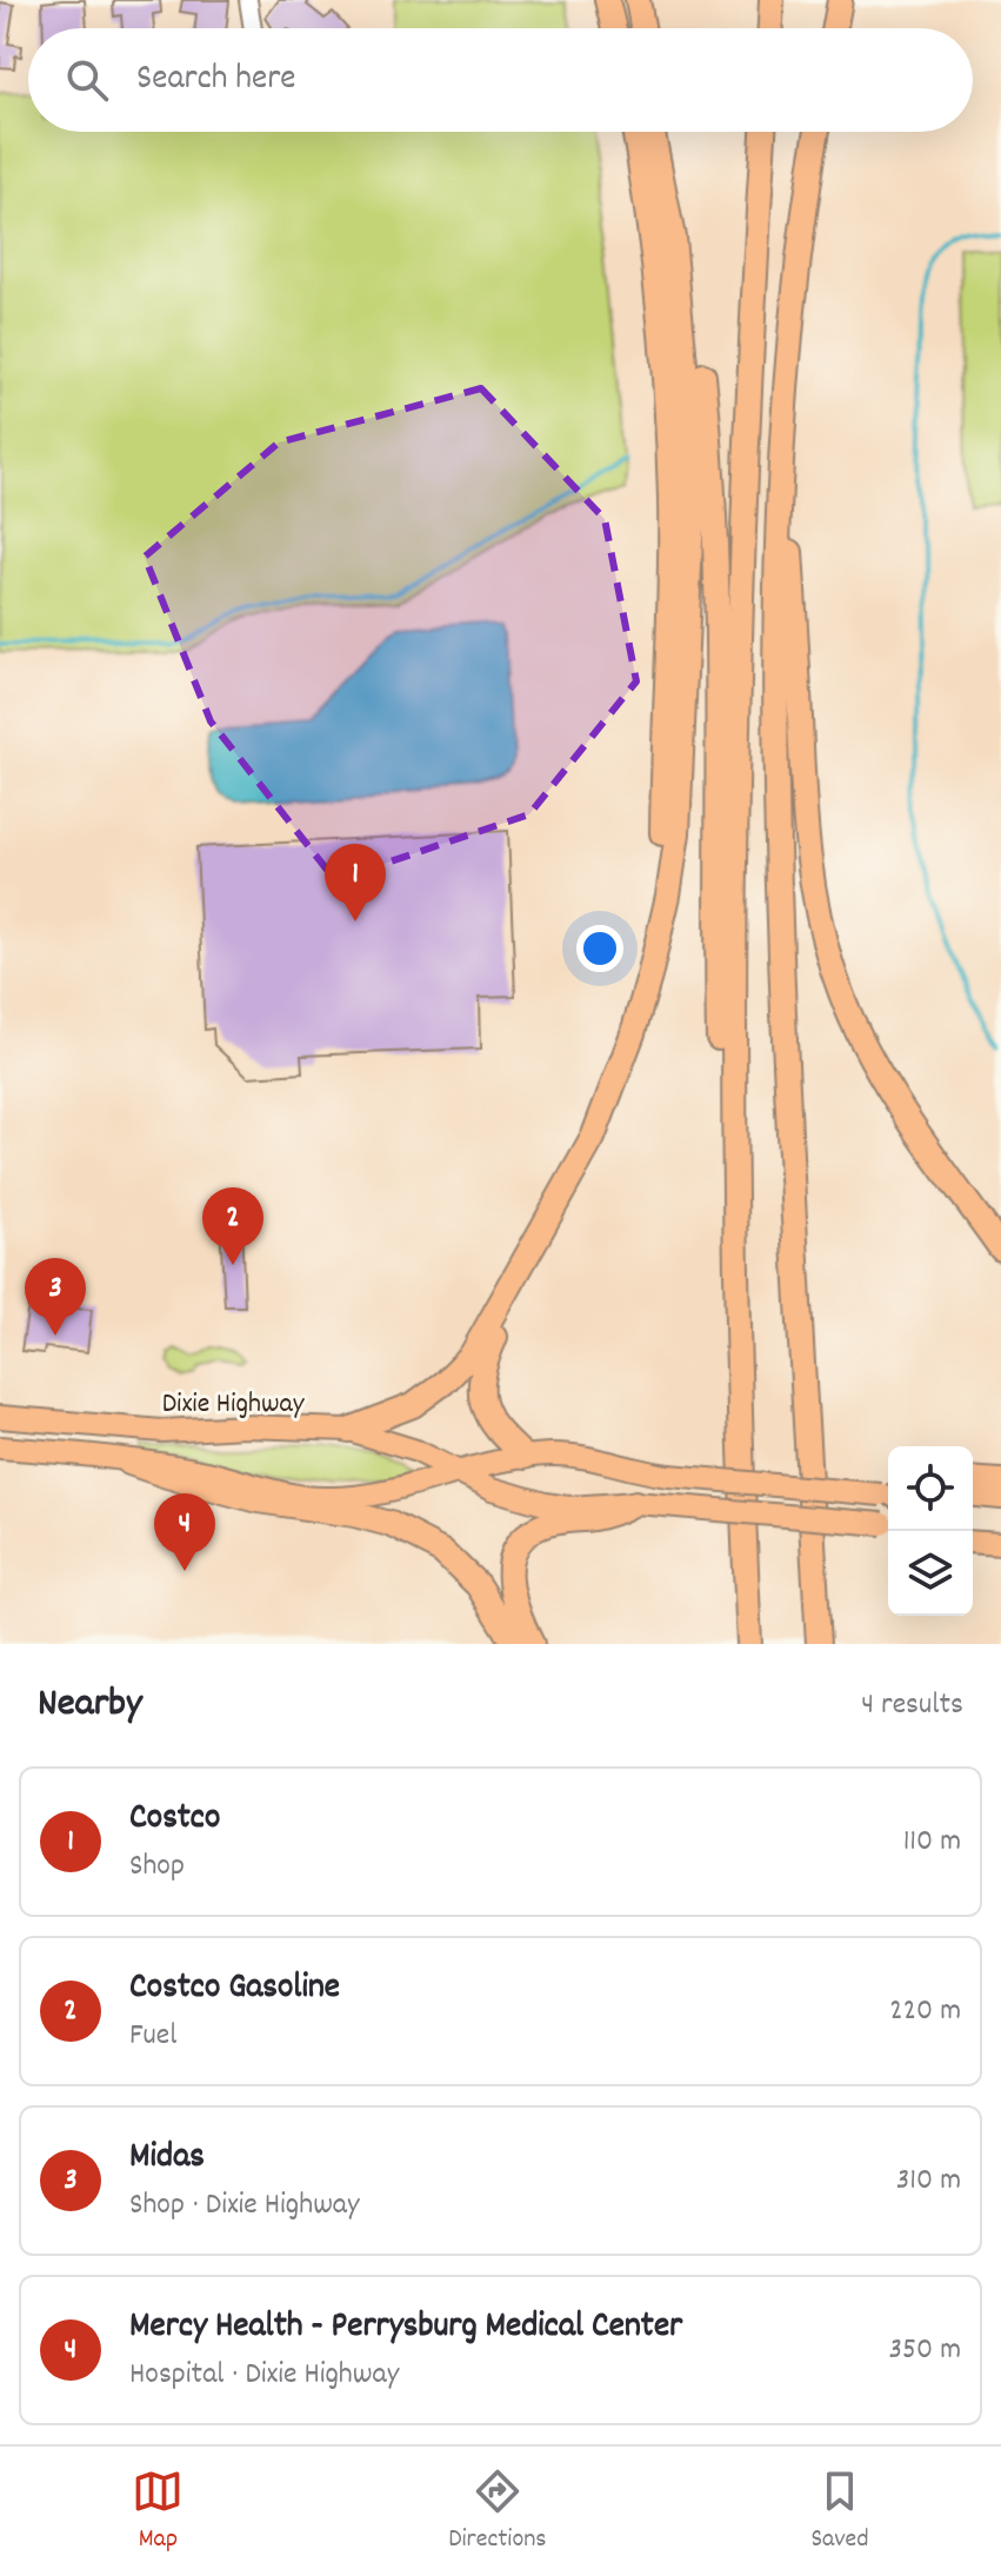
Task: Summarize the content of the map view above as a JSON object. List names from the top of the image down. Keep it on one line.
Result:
{"streets":{"main road":["Dixie Highway"]},"page":{"search":"Search here","pins":["1","2","3","4"],"heading":["Nearby","4 results"],"list":[{"mark":"1","name":"Costco","note":"Shop","value":"110 m"},{"mark":"2","name":"Costco Gasoline","note":"Fuel","value":"220 m"},{"mark":"3","name":"Midas","note":"Shop · Dixie Highway","value":"310 m"},{"mark":"4","name":"Mercy Health - Perrysburg Medical Center","note":"Hospital · Dixie Highway","value":"350 m"}],"nav":["Map","Directions","Saved"]}}
